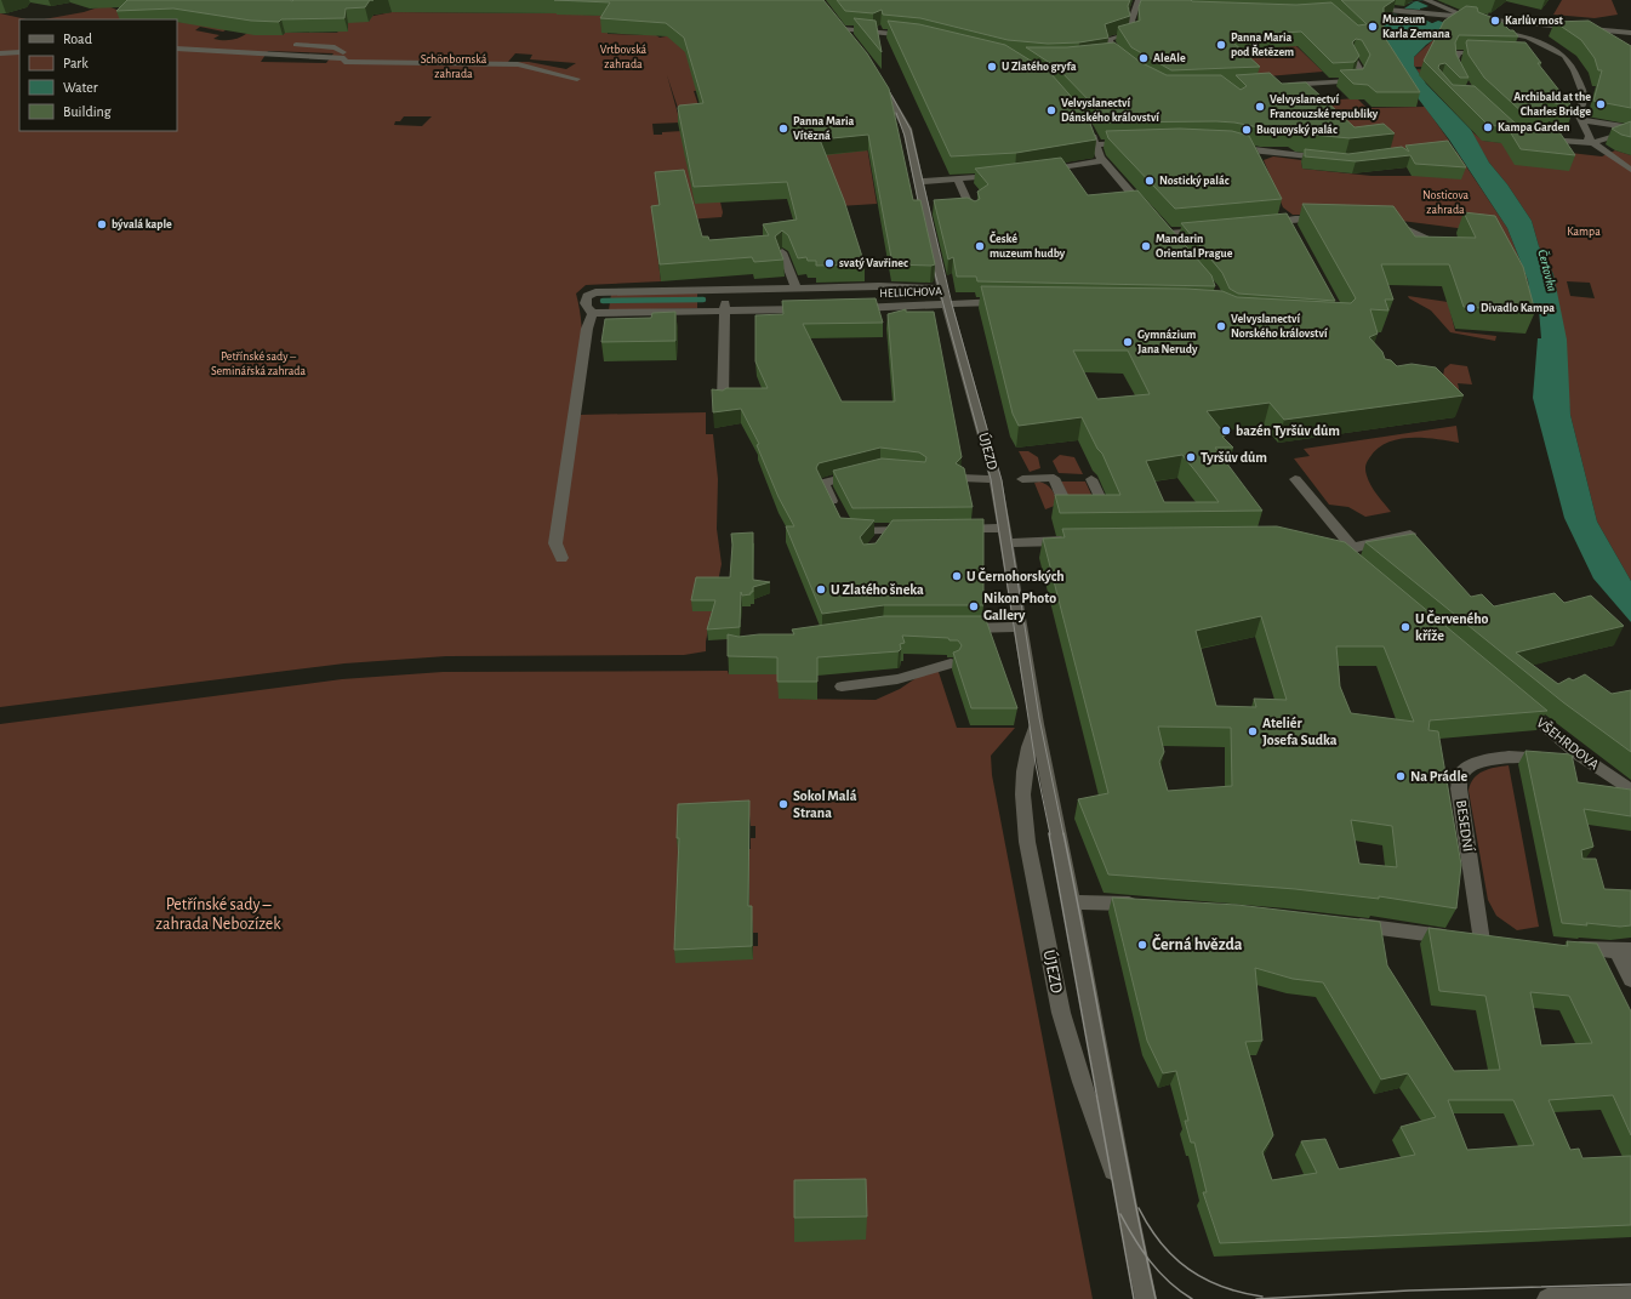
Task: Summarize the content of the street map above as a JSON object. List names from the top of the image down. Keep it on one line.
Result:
{"streets":{"street":["HELLICHOVA","ÚJEZD","VŠEHRDOVA","BESEDNÍ"]},"crossings":[["HELLICHOVA","ÚJEZD"],["VŠEHRDOVA","BESEDNÍ"]],"water":["Čertovka"],"parks":["Vrtbovská zahrada","Schönbornská zahrada","Nosticova zahrada","Kampa","Petřínské sady – Seminářská zahrada","Petřínské sady – zahrada Nebozízek"],"places":["Karlův most","Muzeum Karla Zemana","Panna Maria pod Řetězem","AleAle","U Zlatého gryfa","Archibald at the Charles Bridge","Velvyslanectví Francouzské republiky","Velvyslanectví Dánského království","Kampa Garden","Panna Maria Vítězná","Buquoyský palác","Nostický palác","bývalá kaple","České muzeum hudby","Mandarin Oriental Prague","svatý Vavřinec","Divadlo Kampa","Velvyslanectví Norského království","Gymnázium Jana Nerudy","bazén Tyršův dům","Tyršův dům","U Černohorských","U Zlatého šneka","Nikon Photo Gallery","U Červeného kříže","Ateliér Josefa Sudka","Na Prádle","Sokol Malá Strana","Černá hvězda"],"legend":["Road","Park","Water","Building"]}
